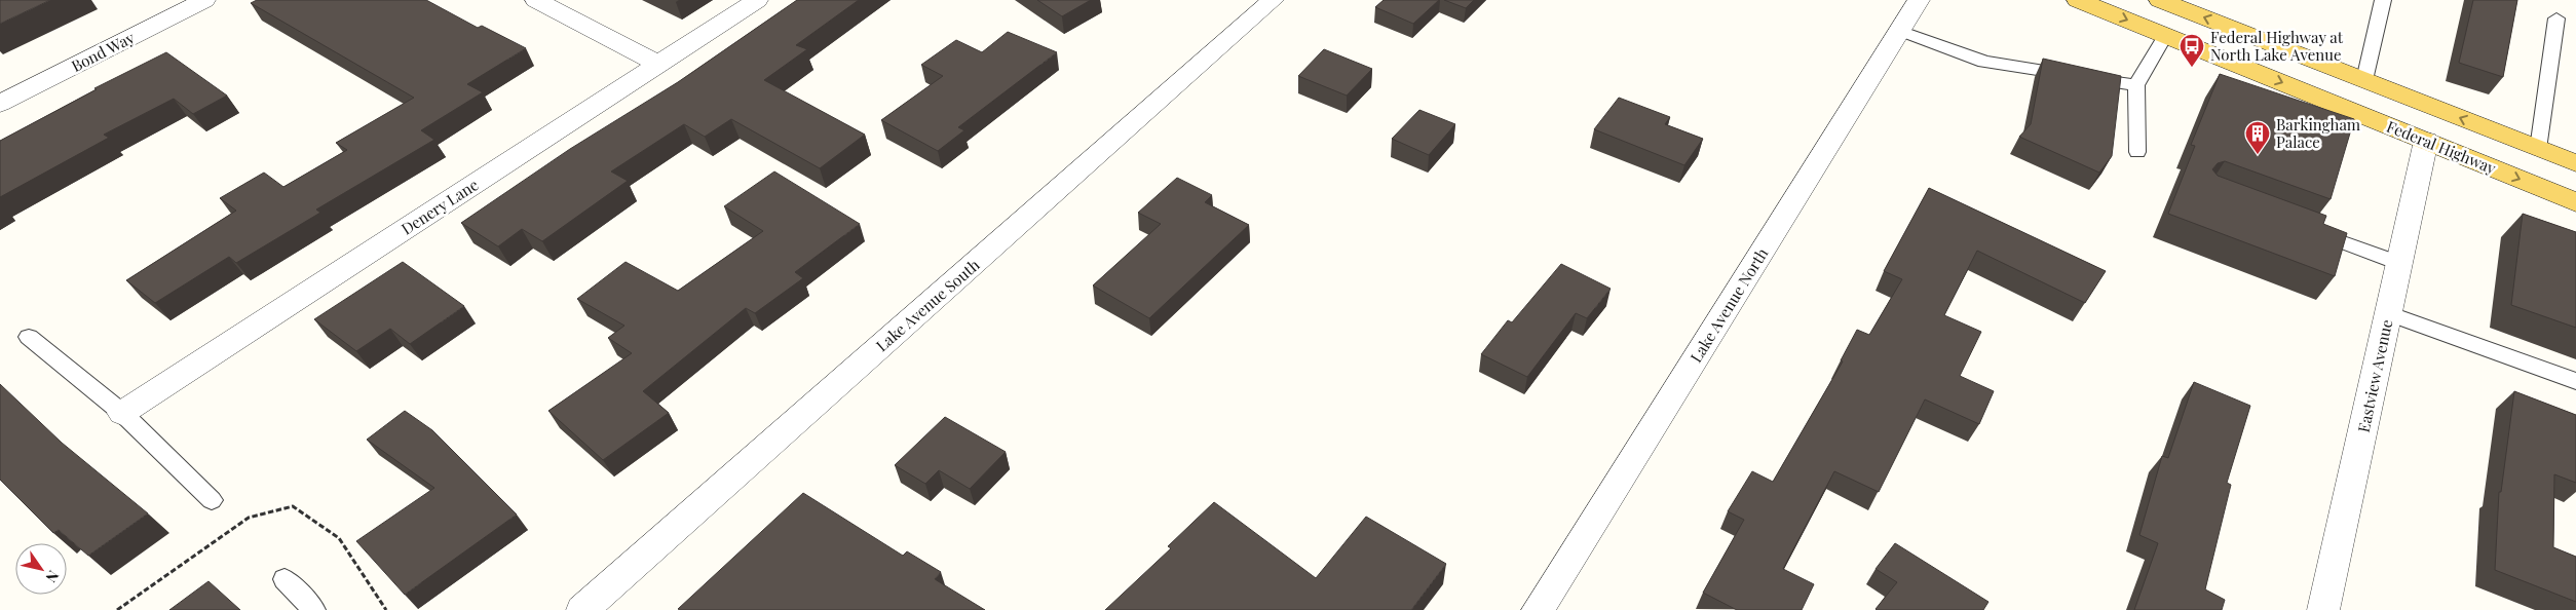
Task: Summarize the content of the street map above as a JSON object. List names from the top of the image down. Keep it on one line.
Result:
{"streets":{"main road":["Federal Highway"],"street":["Bond Way","Denery Lane","Lake Avenue South","Lake Avenue North","Eastview Avenue"]},"crossings":[["Federal Highway","Eastview Avenue"]],"places":{"bus stop":["Federal Highway at North Lake Avenue"],"building":["Barkingham Palace"]},"north":"bottom right"}
